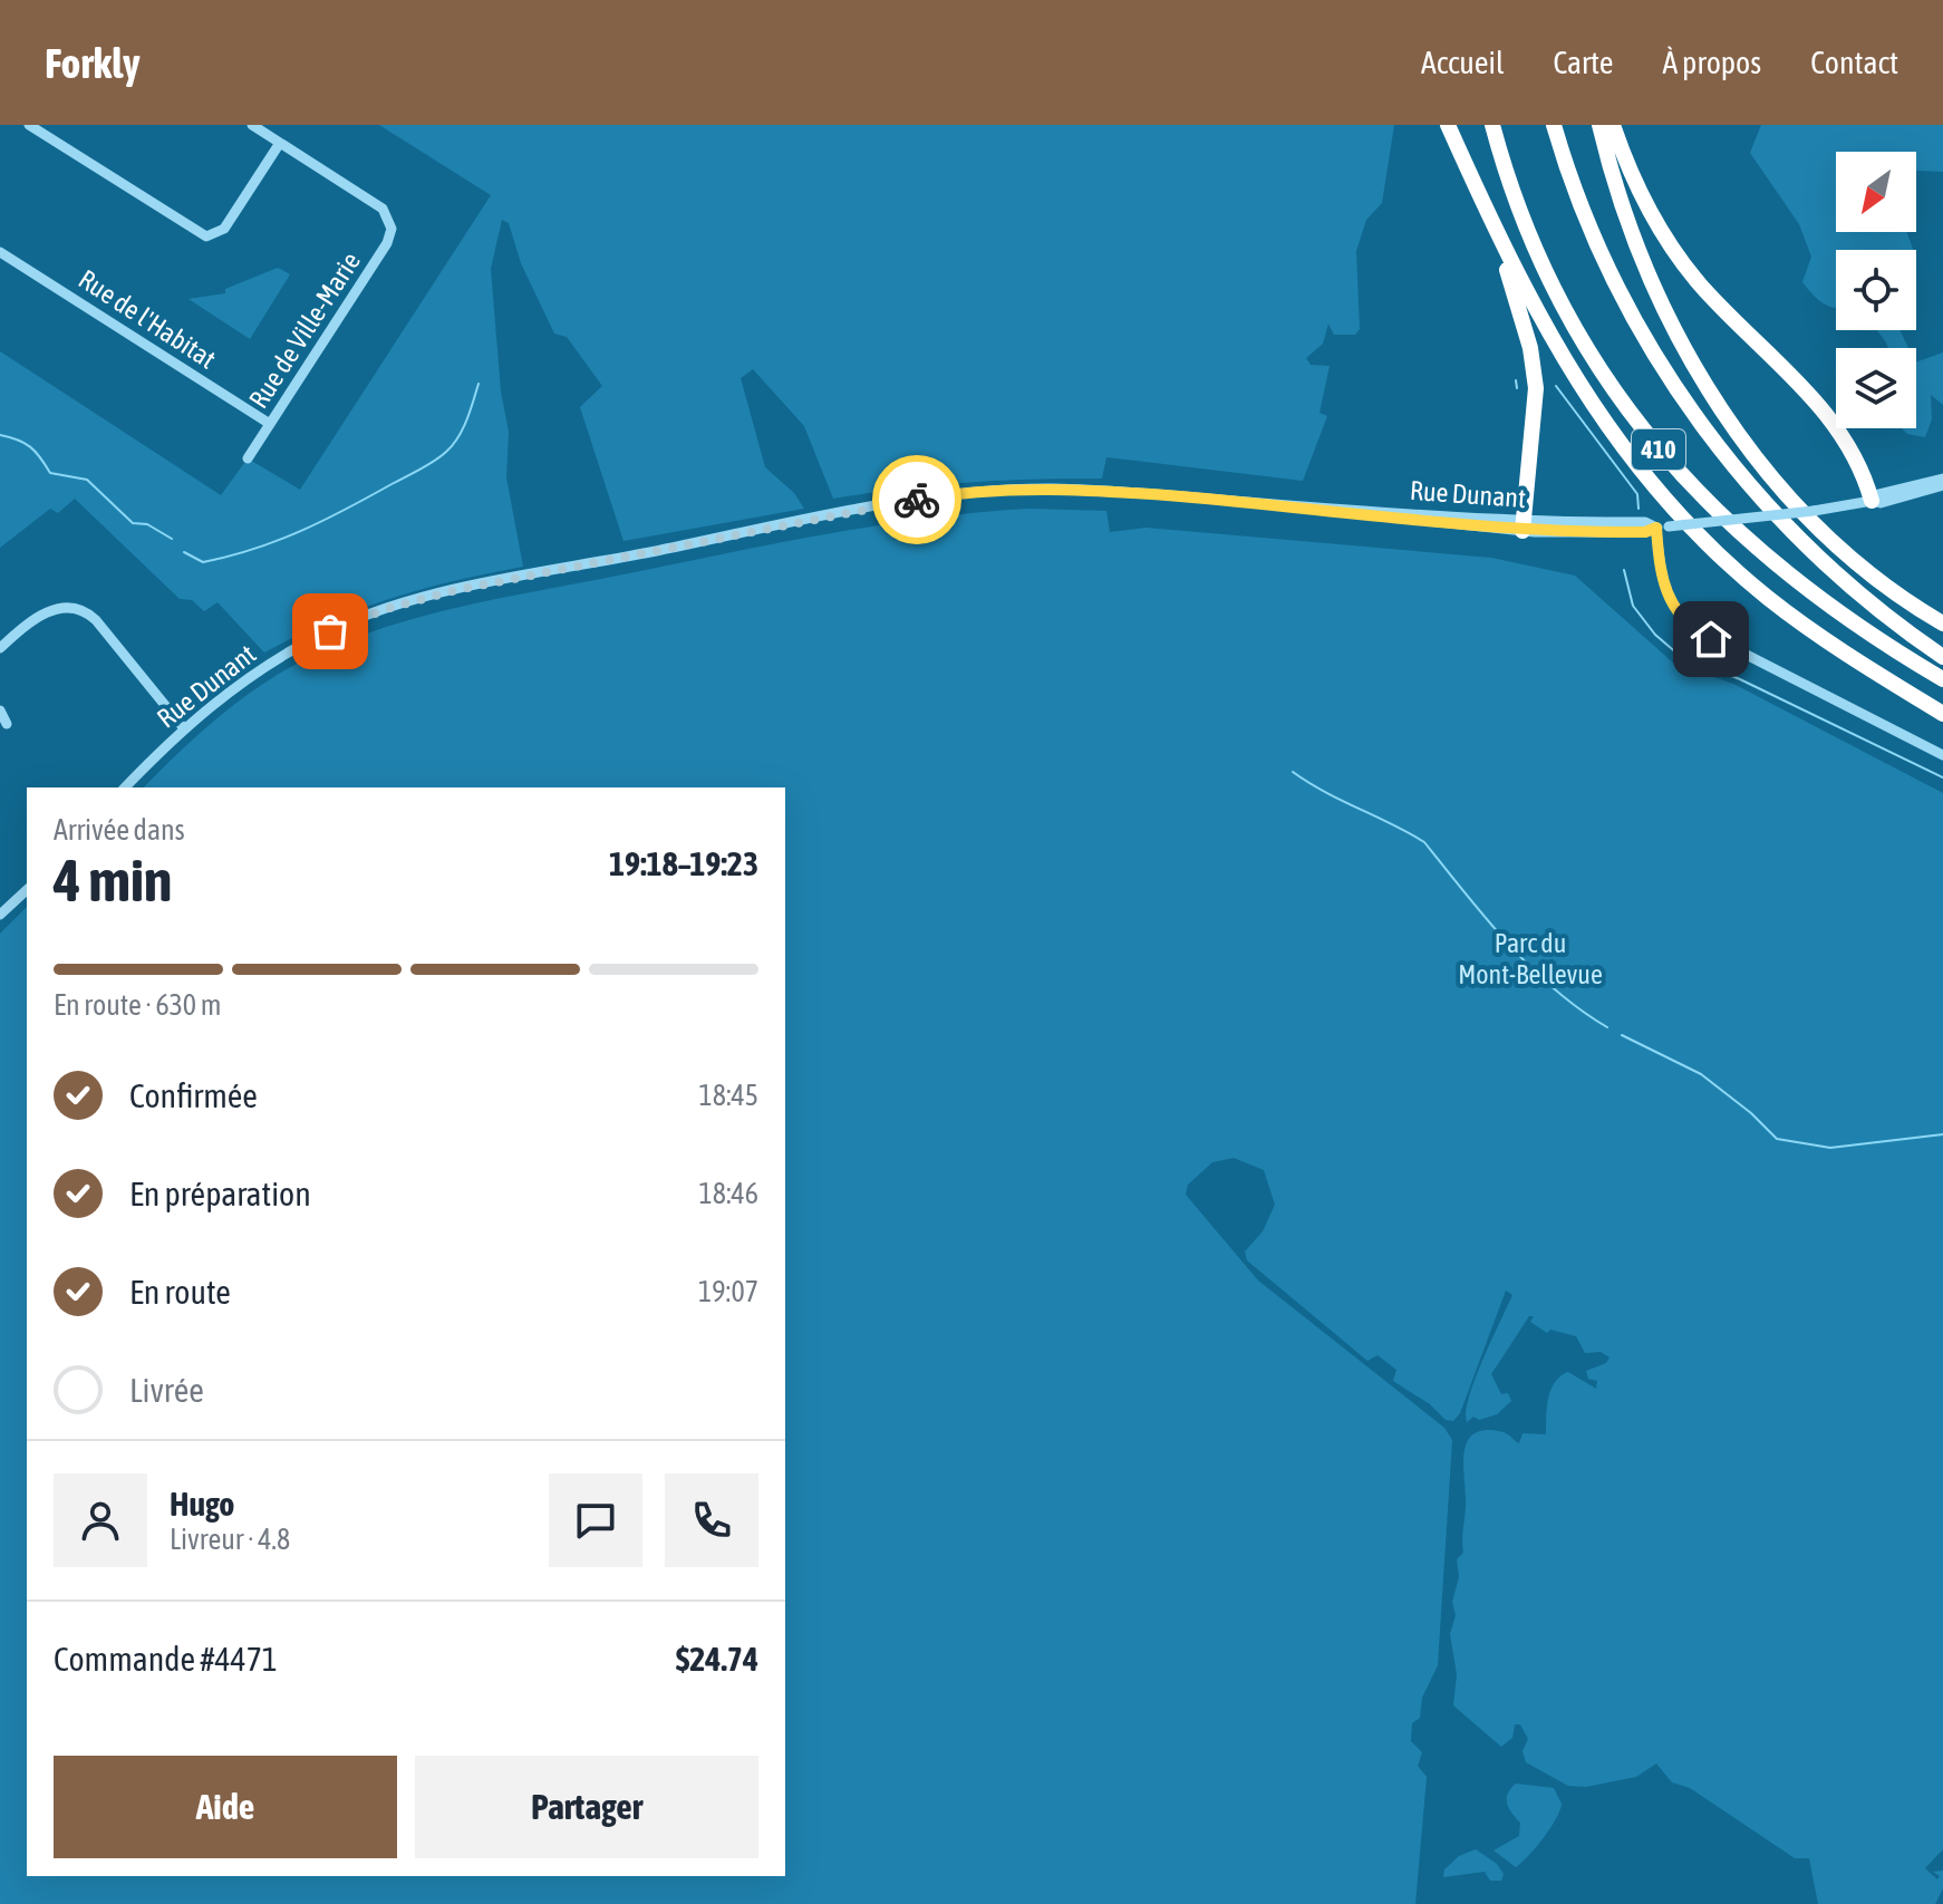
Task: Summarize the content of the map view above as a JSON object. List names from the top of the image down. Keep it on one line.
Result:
{"streets":{"highway":["410"],"street":["Rue de l'Habitat","Rue de Ville-Marie","Rue Dunant"]},"crossings":[["Rue de l'Habitat","Rue de Ville-Marie"]],"parks":["Parc du Mont-Bellevue"],"north":"bottom left","page":{"header":"Forkly","nav":["Accueil","Carte","À propos","Contact"],"heading":["4 min","Arrivée dans","19:18–19:23"],"panel":["Hugo","Livreur · 4.8","Commande #4471","$24.74"],"bar":"En route · 630 m","list":[["Confirmée","18:45"],["En préparation","18:46"],["En route","19:07"],"Livrée"],"buttons":["Aide","Partager"]}}
